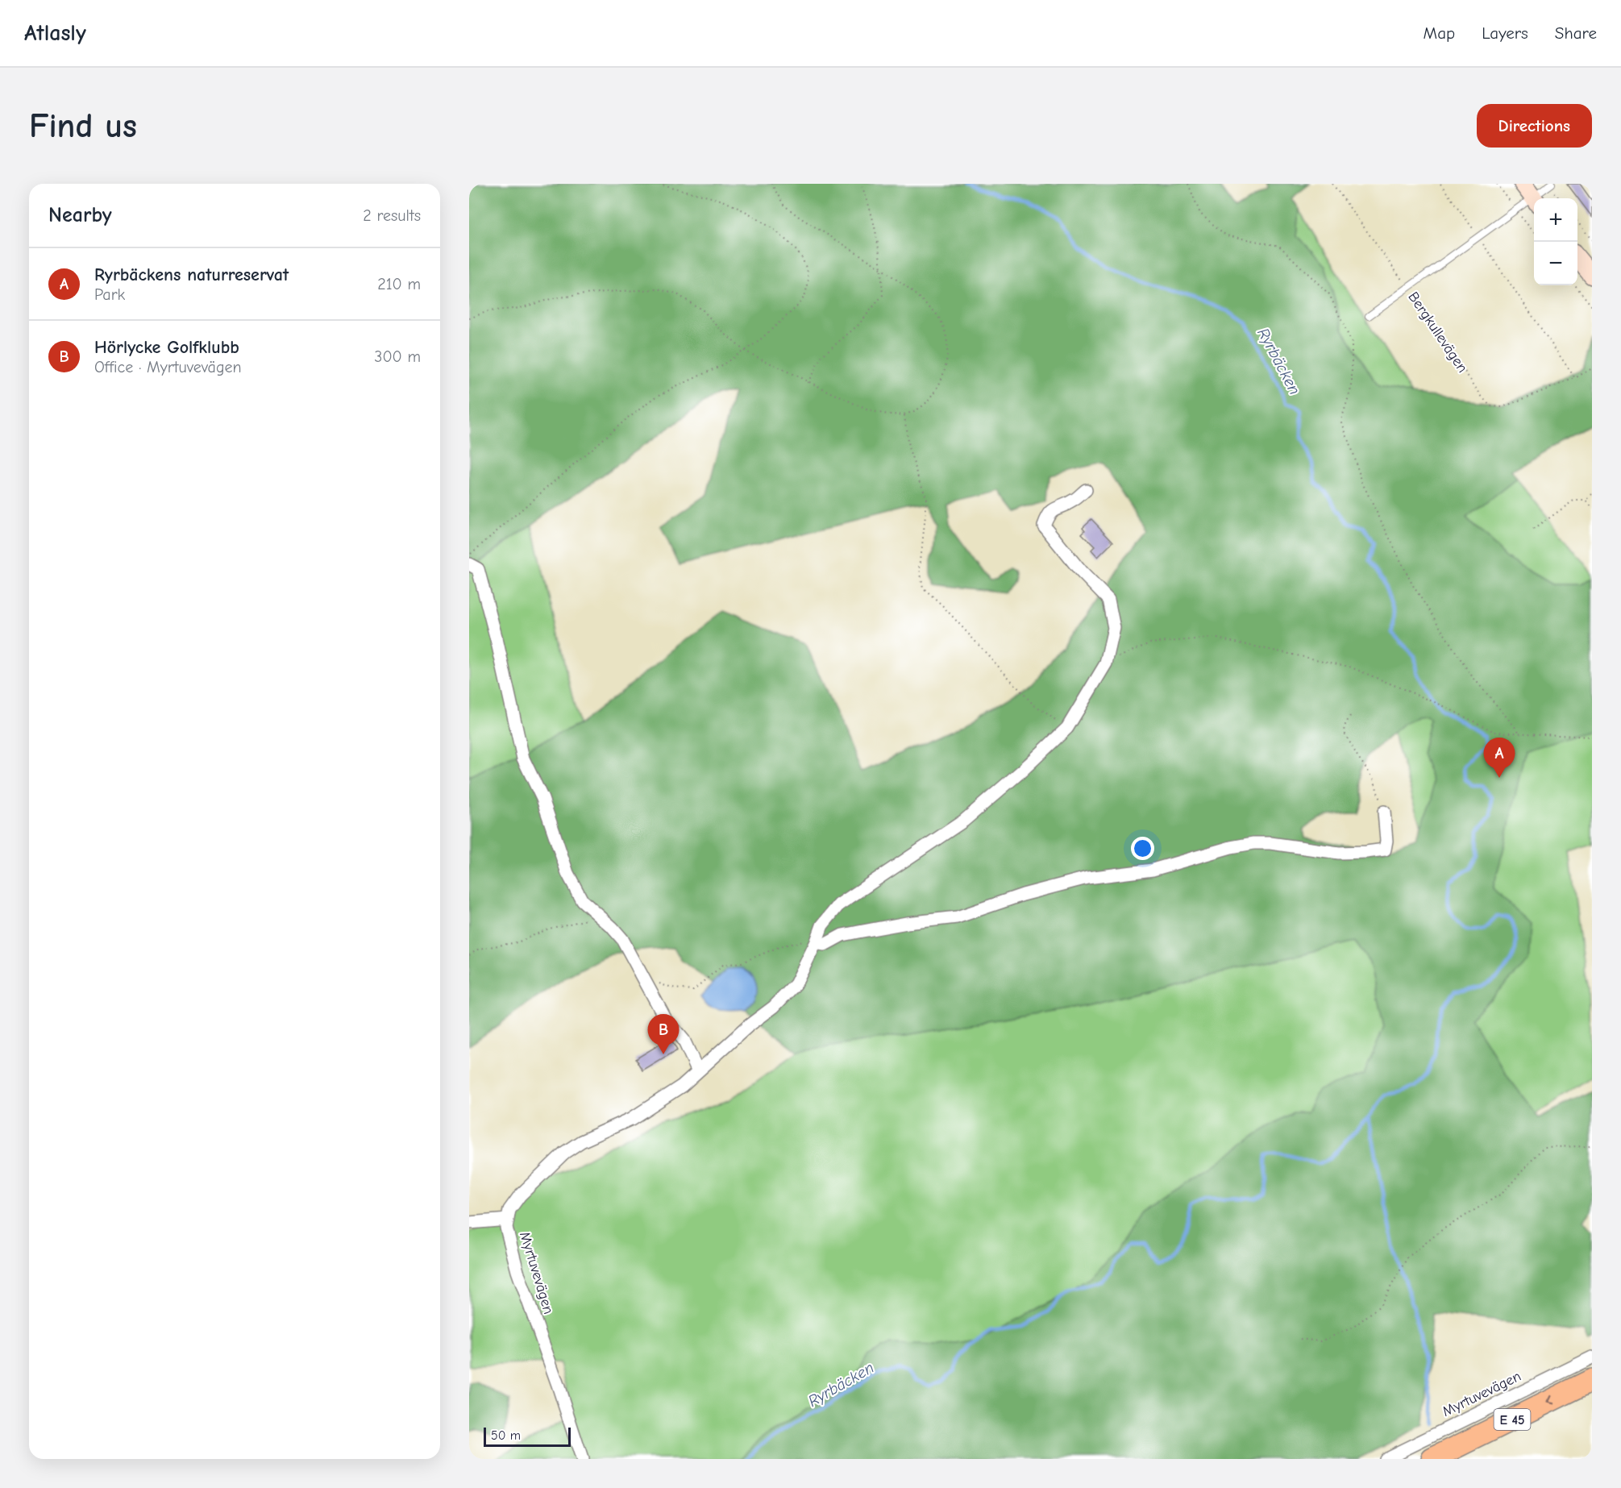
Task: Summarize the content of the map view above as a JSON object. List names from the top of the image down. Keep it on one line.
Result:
{"streets":{"highway":["E 45"],"street":["Myrtuvevägen"],"path":["Bergkullevägen"]},"water":["Ryrbäcken"],"scale_bar":"50 m","page":{"header":"Atlasly","nav":["Map","Layers","Share"],"buttons":"Directions","title":"Find us","heading":["Nearby","2 results"],"map_buttons":["+","−"],"list":[{"mark":"A","name":"Ryrbäckens naturreservat","note":"Park","value":"210 m"},{"mark":"B","name":"Hörlycke Golfklubb","note":"Office · Myrtuvevägen","value":"300 m"}],"pins":["A","B"],"scale":"50 m"}}
